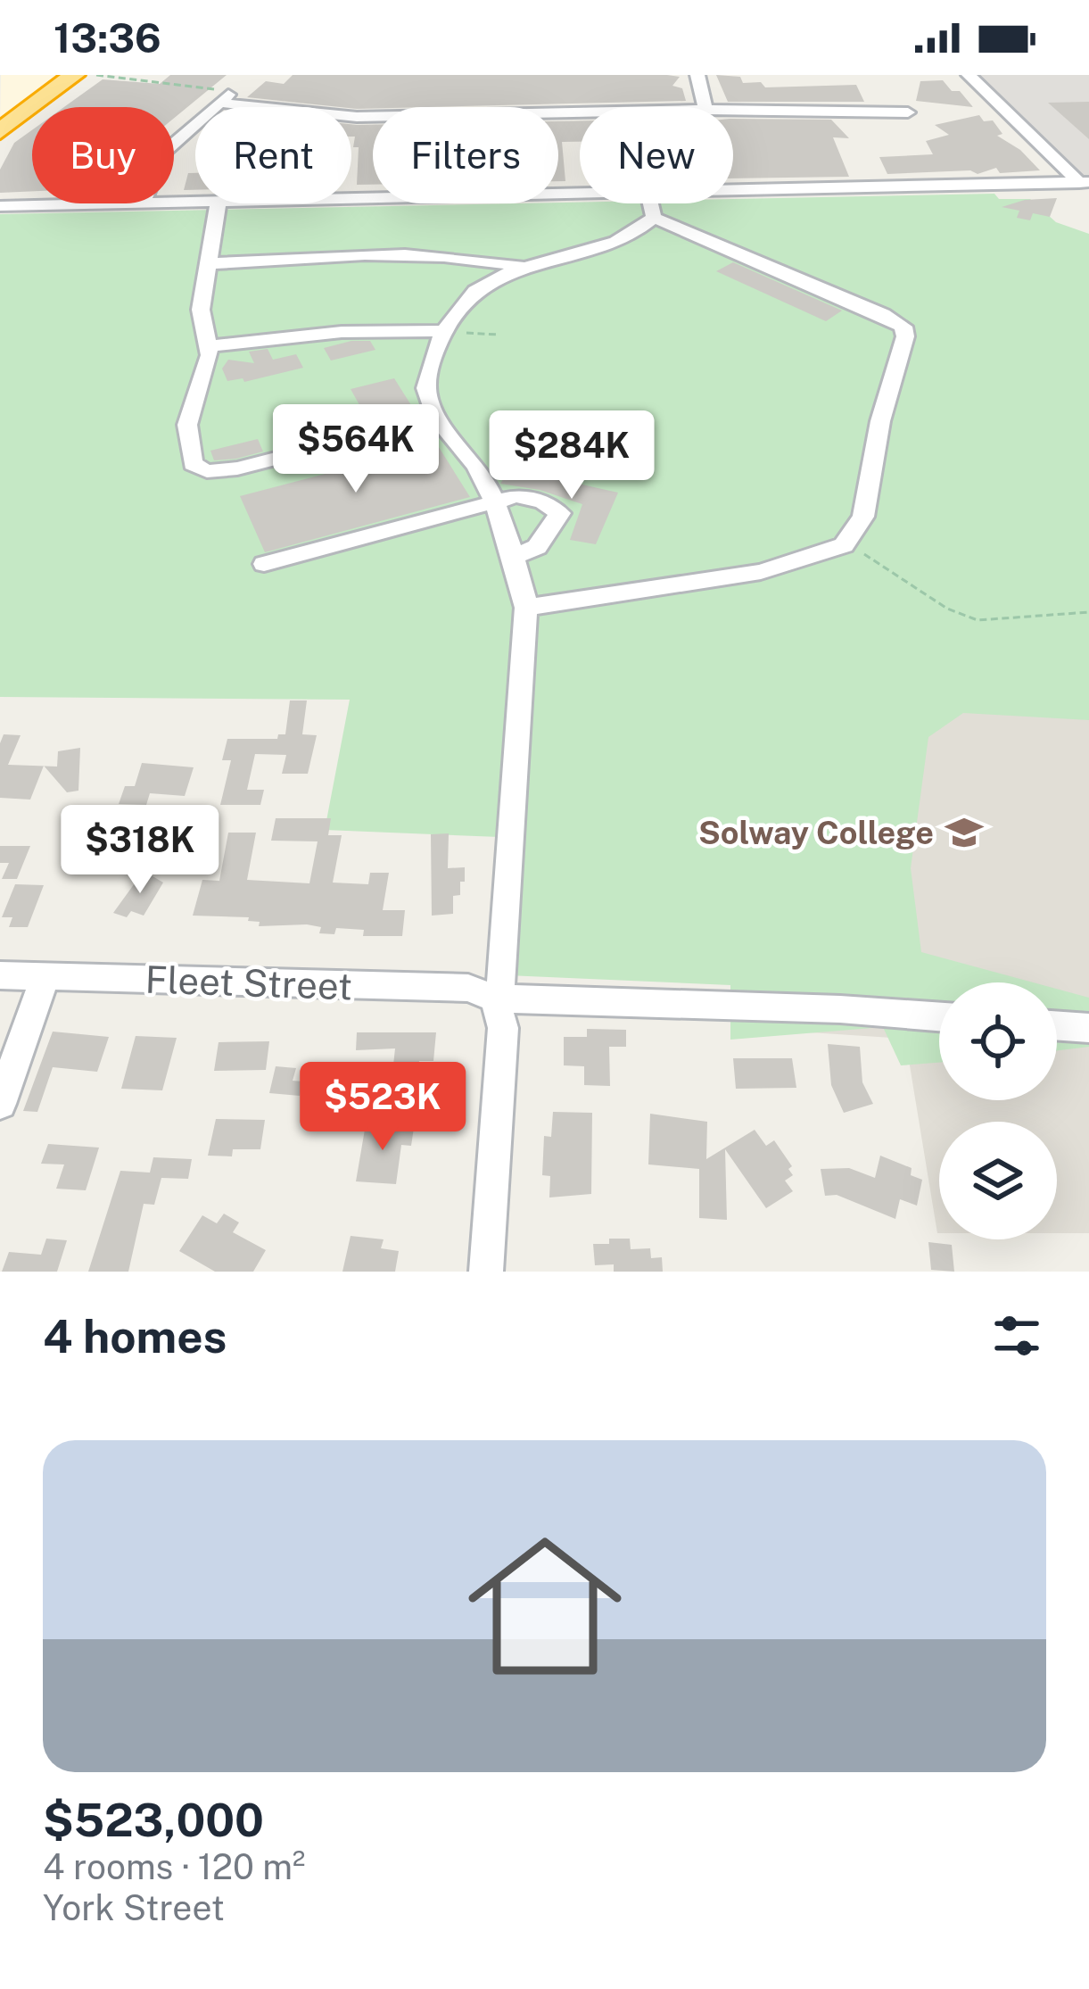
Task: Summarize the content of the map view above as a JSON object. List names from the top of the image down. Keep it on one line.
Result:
{"streets":{"street":["Fleet Street"]},"places":{"school or university":["Solway College"]},"page":{"status":"13:36","chip":["Buy","Rent","Filters","New"],"price":["$564K","$284K","$318K","$523K"],"heading":"4 homes","list":[{"name":"$523,000","note":"4 rooms · 120 m² · York Street"}]}}
